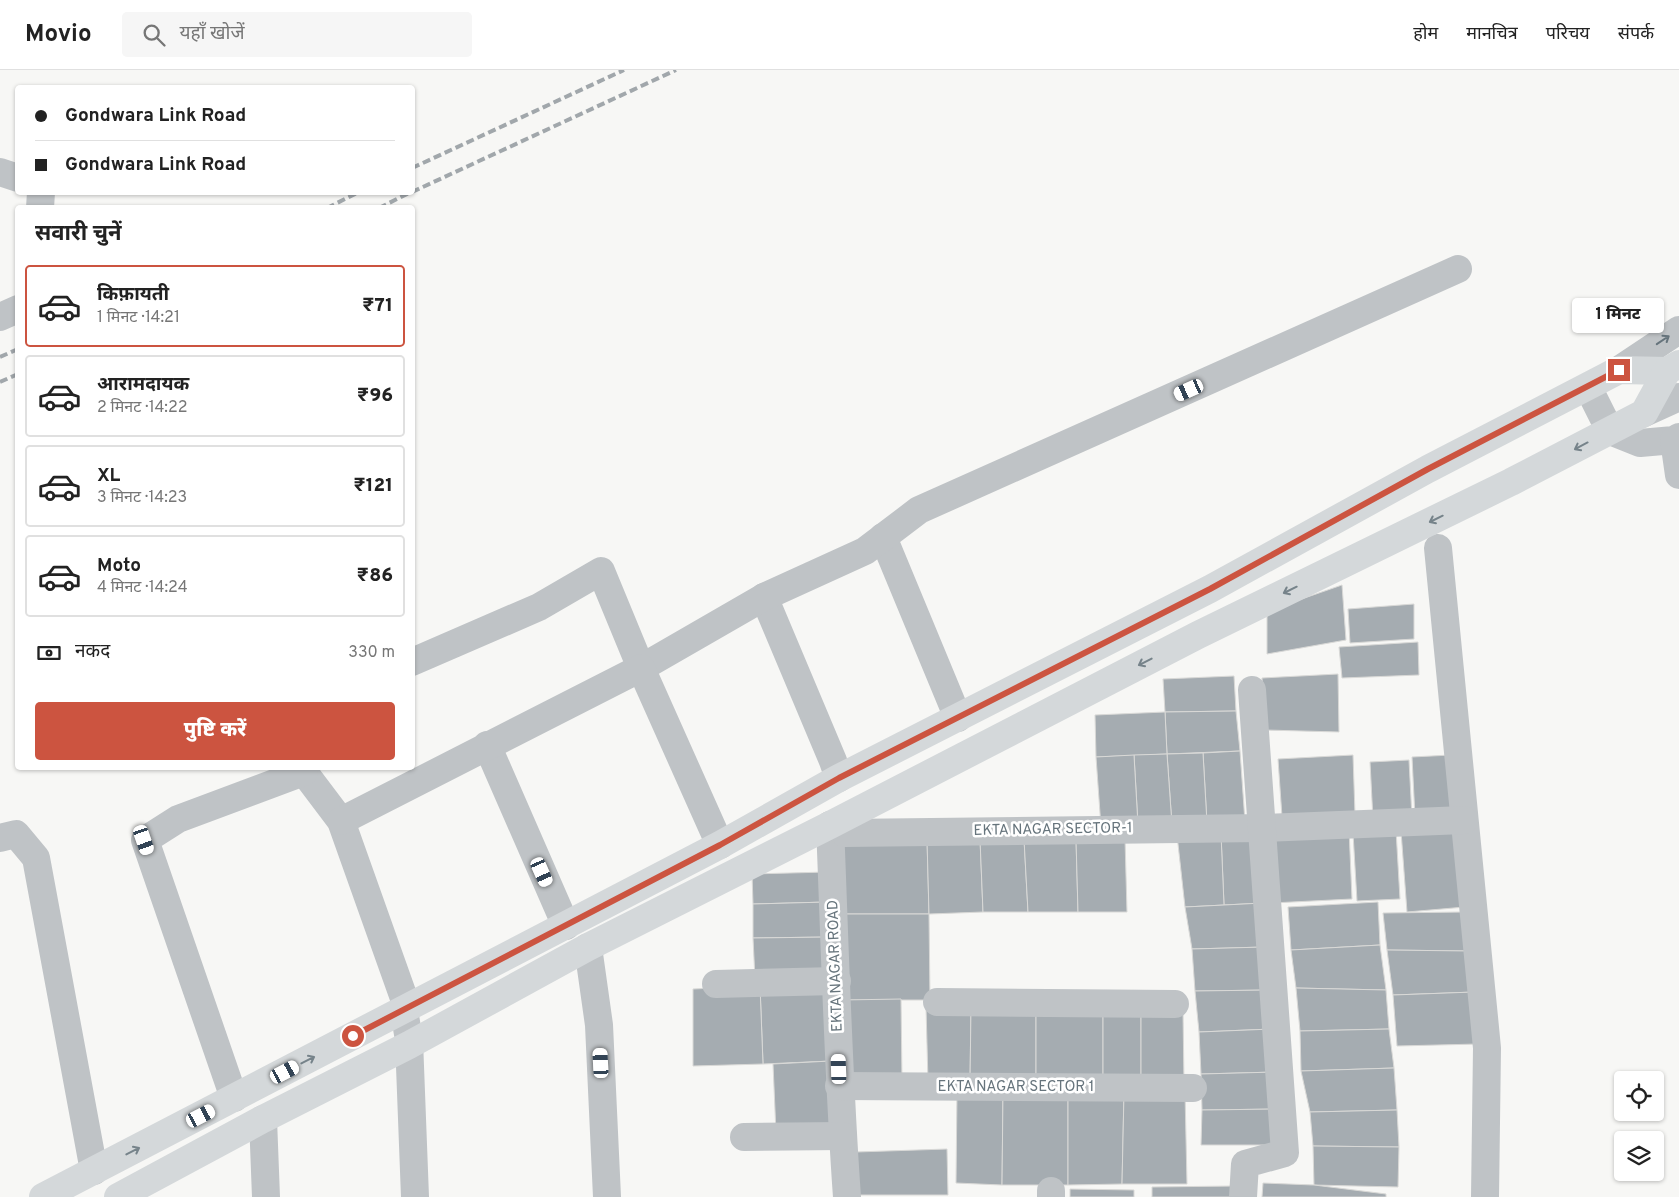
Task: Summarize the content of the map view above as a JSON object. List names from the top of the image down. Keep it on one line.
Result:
{"streets":{"street":["EKTA NAGAR SECTOR-1","EKTA NAGAR ROAD","EKTA NAGAR SECTOR 1"]},"crossings":[["EKTA NAGAR SECTOR-1","EKTA NAGAR ROAD"],["EKTA NAGAR ROAD","EKTA NAGAR SECTOR 1"]],"page":{"header":"Movio","search":"यहाँ खोजें","nav":["होम","मानचित्र","परिचय","संपर्क"],"banner":["Gondwara Link Road","Gondwara Link Road"],"heading":"सवारी चुनें","list":[{"name":"किफ़ायती","note":"1 मिनट · 14:21","value":"₹71"},{"name":"आरामदायक","note":"2 मिनट · 14:22","value":"₹96"},{"name":"XL","note":"3 मिनट · 14:23","value":"₹121"},{"name":"Moto","note":"4 मिनट · 14:24","value":"₹86"}],"bubble":"1 मिनट","pay":["नकद","330 m"],"buttons":"पुष्टि करें"}}
